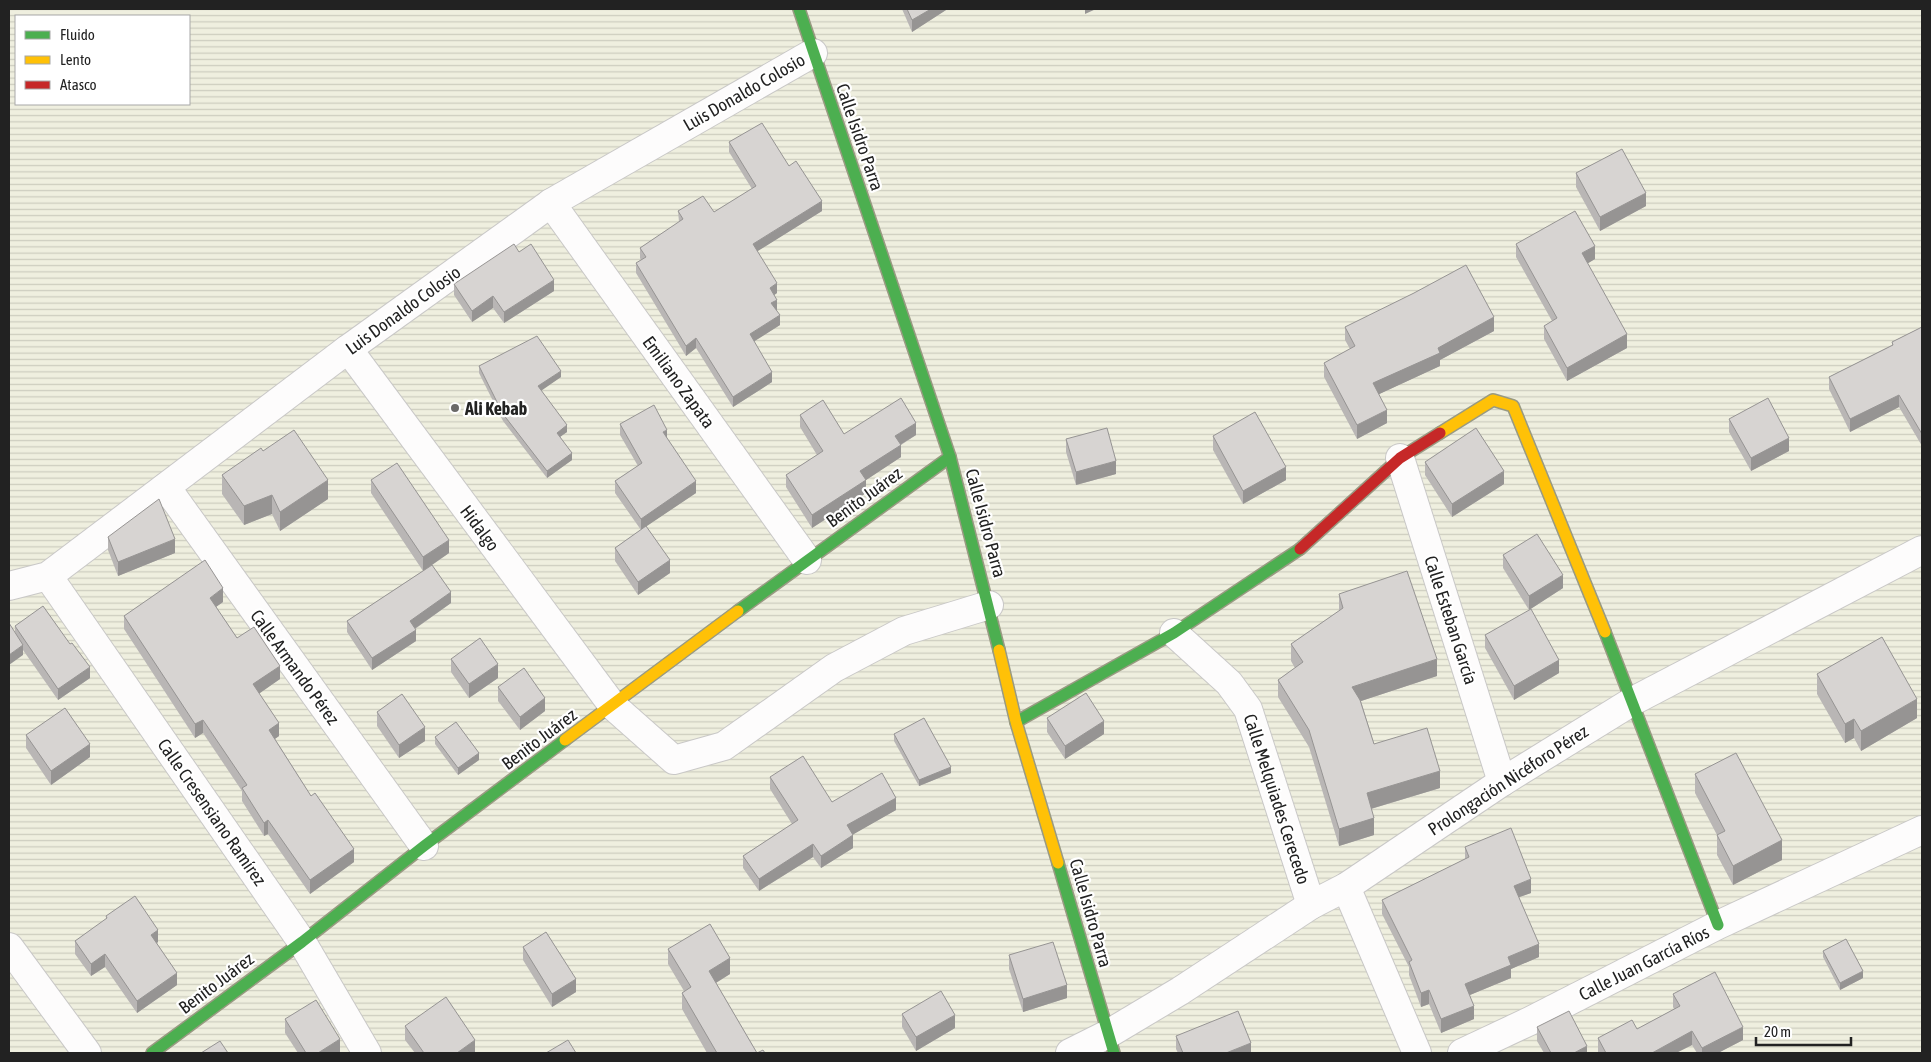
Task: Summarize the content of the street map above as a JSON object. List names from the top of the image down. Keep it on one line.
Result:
{"streets":{"street":["Luis Donaldo Colosio","Calle Isidro Parra","Emiliano Zapata","Benito Juárez","Hidalgo","Calle Esteban García","Calle Armando Pérez","Prolongación Nicéforo Pérez","Calle Melquiades Cerecedo","Calle Cresensiano Ramírez","Calle Juan García Ríos"]},"crossings":[["Luis Donaldo Colosio","Calle Isidro Parra"],["Luis Donaldo Colosio","Emiliano Zapata"],["Luis Donaldo Colosio","Hidalgo"],["Luis Donaldo Colosio","Calle Armando Pérez"],["Luis Donaldo Colosio","Calle Cresensiano Ramírez"],["Calle Isidro Parra","Benito Juárez"],["Calle Isidro Parra","Hidalgo"],["Calle Isidro Parra","Prolongación Nicéforo Pérez"],["Emiliano Zapata","Benito Juárez"],["Benito Juárez","Hidalgo"],["Benito Juárez","Calle Armando Pérez"],["Benito Juárez","Calle Cresensiano Ramírez"],["Calle Esteban García","Prolongación Nicéforo Pérez"],["Calle Esteban García","Calle Juan García Ríos"],["Prolongación Nicéforo Pérez","Calle Melquiades Cerecedo"],["Prolongación Nicéforo Pérez","Calle Juan García Ríos"]],"places":["Ali Kebab"],"legend":["Fluido","Lento","Atasco"],"scale_bar":"20 m"}
